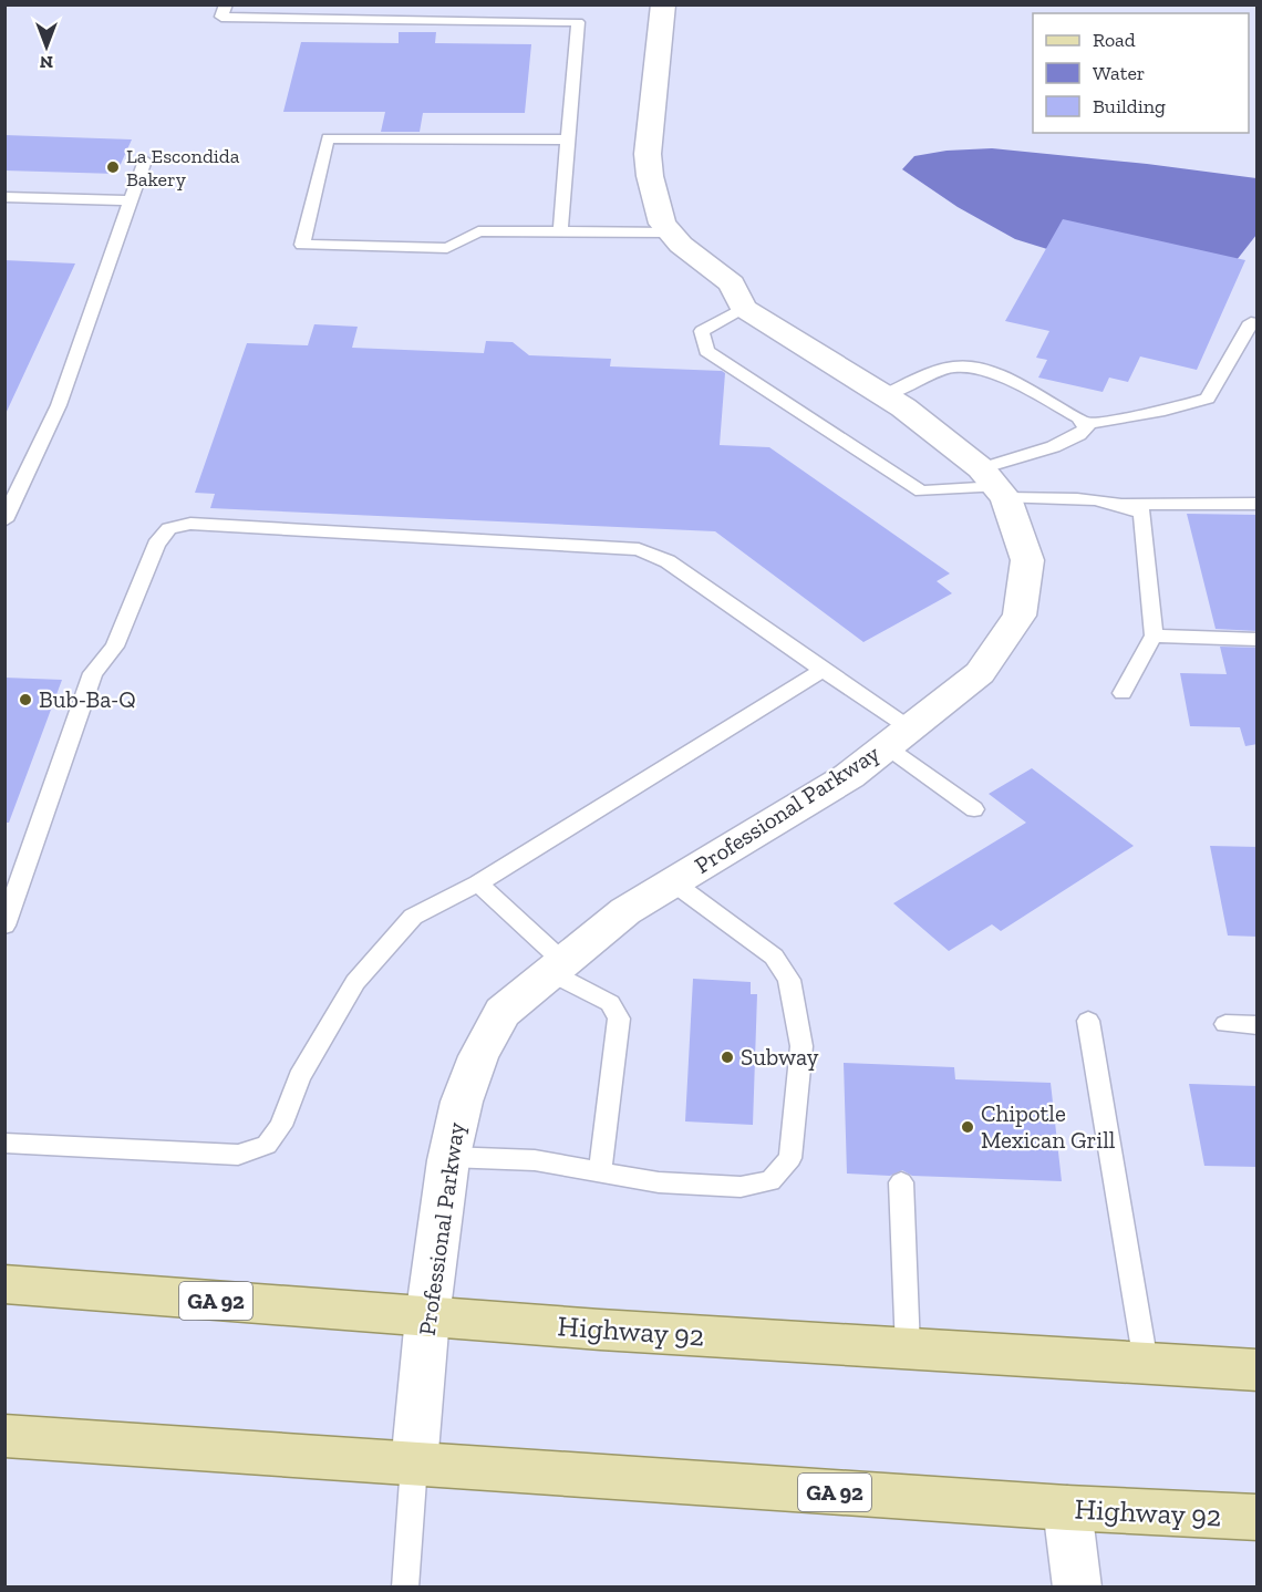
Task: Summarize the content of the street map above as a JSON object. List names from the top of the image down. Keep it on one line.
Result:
{"streets":{"main road":["GA 92","Highway 92"],"street":["Professional Parkway"]},"crossings":[["Professional Parkway","Highway 92"]],"places":["La Escondida Bakery","Bub-Ba-Q","Subway","Chipotle Mexican Grill"],"legend":["Road","Water","Building"],"north":"bottom"}
